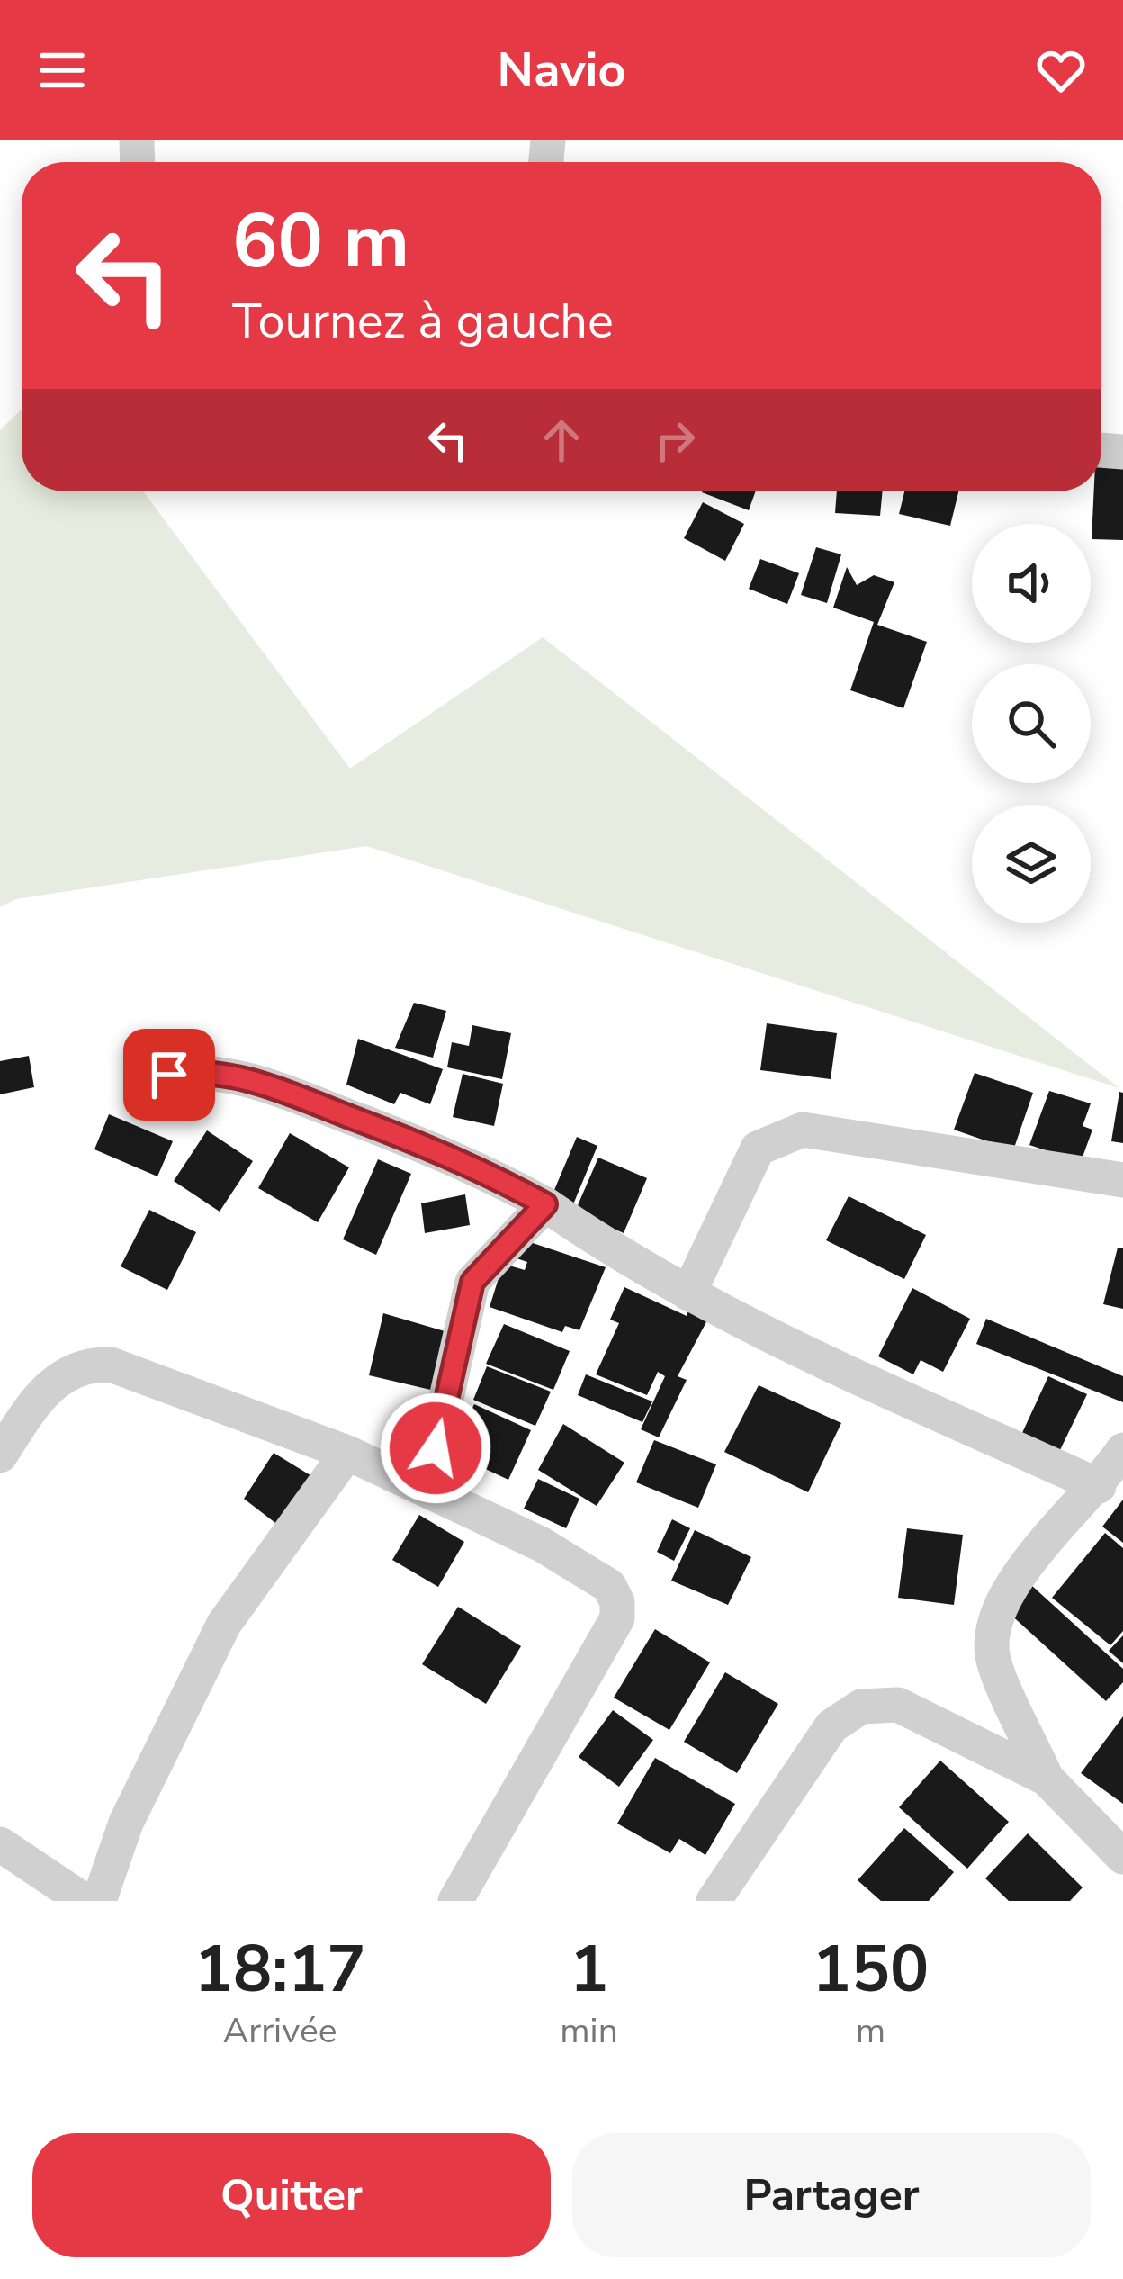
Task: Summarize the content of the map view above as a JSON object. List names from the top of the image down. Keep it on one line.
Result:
{"page":{"header":"Navio","turn":["60 m","Tournez à gauche"],"eta":["18:17","Arrivée","1","min","150","m"],"buttons":["Quitter","Partager"]}}
